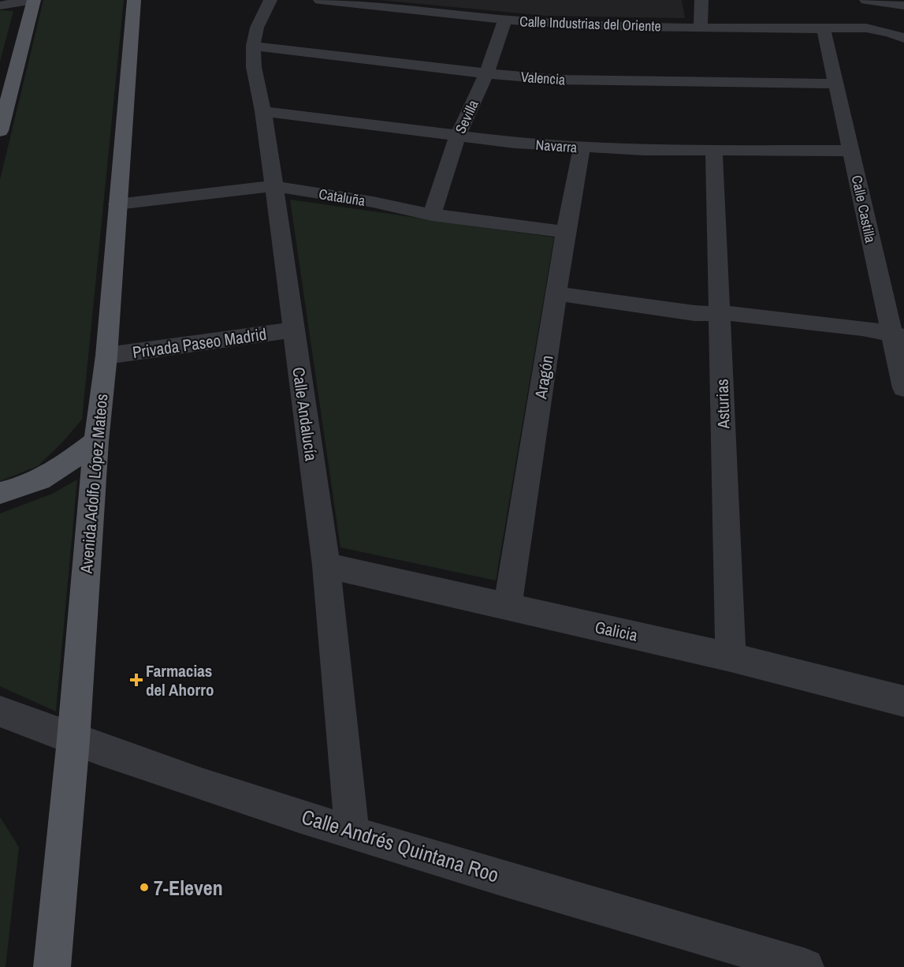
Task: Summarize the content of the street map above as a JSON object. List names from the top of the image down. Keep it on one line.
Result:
{"streets":{"main road":["Avenida Adolfo López Mateos"],"street":["Calle Industrias del Oriente","Valencia","Sevilla","Navarra","Cataluña","Calle Castilla","Privada Paseo Madrid","Aragón","Asturias","Calle Andalucía","Galicia","Calle Andrés Quintana Roo"]},"crossings":[["Calle Industrias del Oriente","Sevilla"],["Calle Industrias del Oriente","Calle Castilla"],["Valencia","Sevilla"],["Valencia","Calle Castilla"],["Valencia","Calle Andalucía"],["Sevilla","Navarra"],["Sevilla","Cataluña"],["Navarra","Calle Castilla"],["Navarra","Aragón"],["Navarra","Asturias"],["Navarra","Calle Andalucía"],["Cataluña","Aragón"],["Cataluña","Calle Andalucía"],["Cataluña","Avenida Adolfo López Mateos"],["Privada Paseo Madrid","Calle Andalucía"],["Privada Paseo Madrid","Avenida Adolfo López Mateos"],["Aragón","Galicia"],["Asturias","Galicia"],["Calle Andalucía","Galicia"],["Calle Andalucía","Calle Andrés Quintana Roo"],["Avenida Adolfo López Mateos","Calle Andrés Quintana Roo"]],"places":{"health":["Farmacias del Ahorro"],"other":["7-Eleven"]}}
